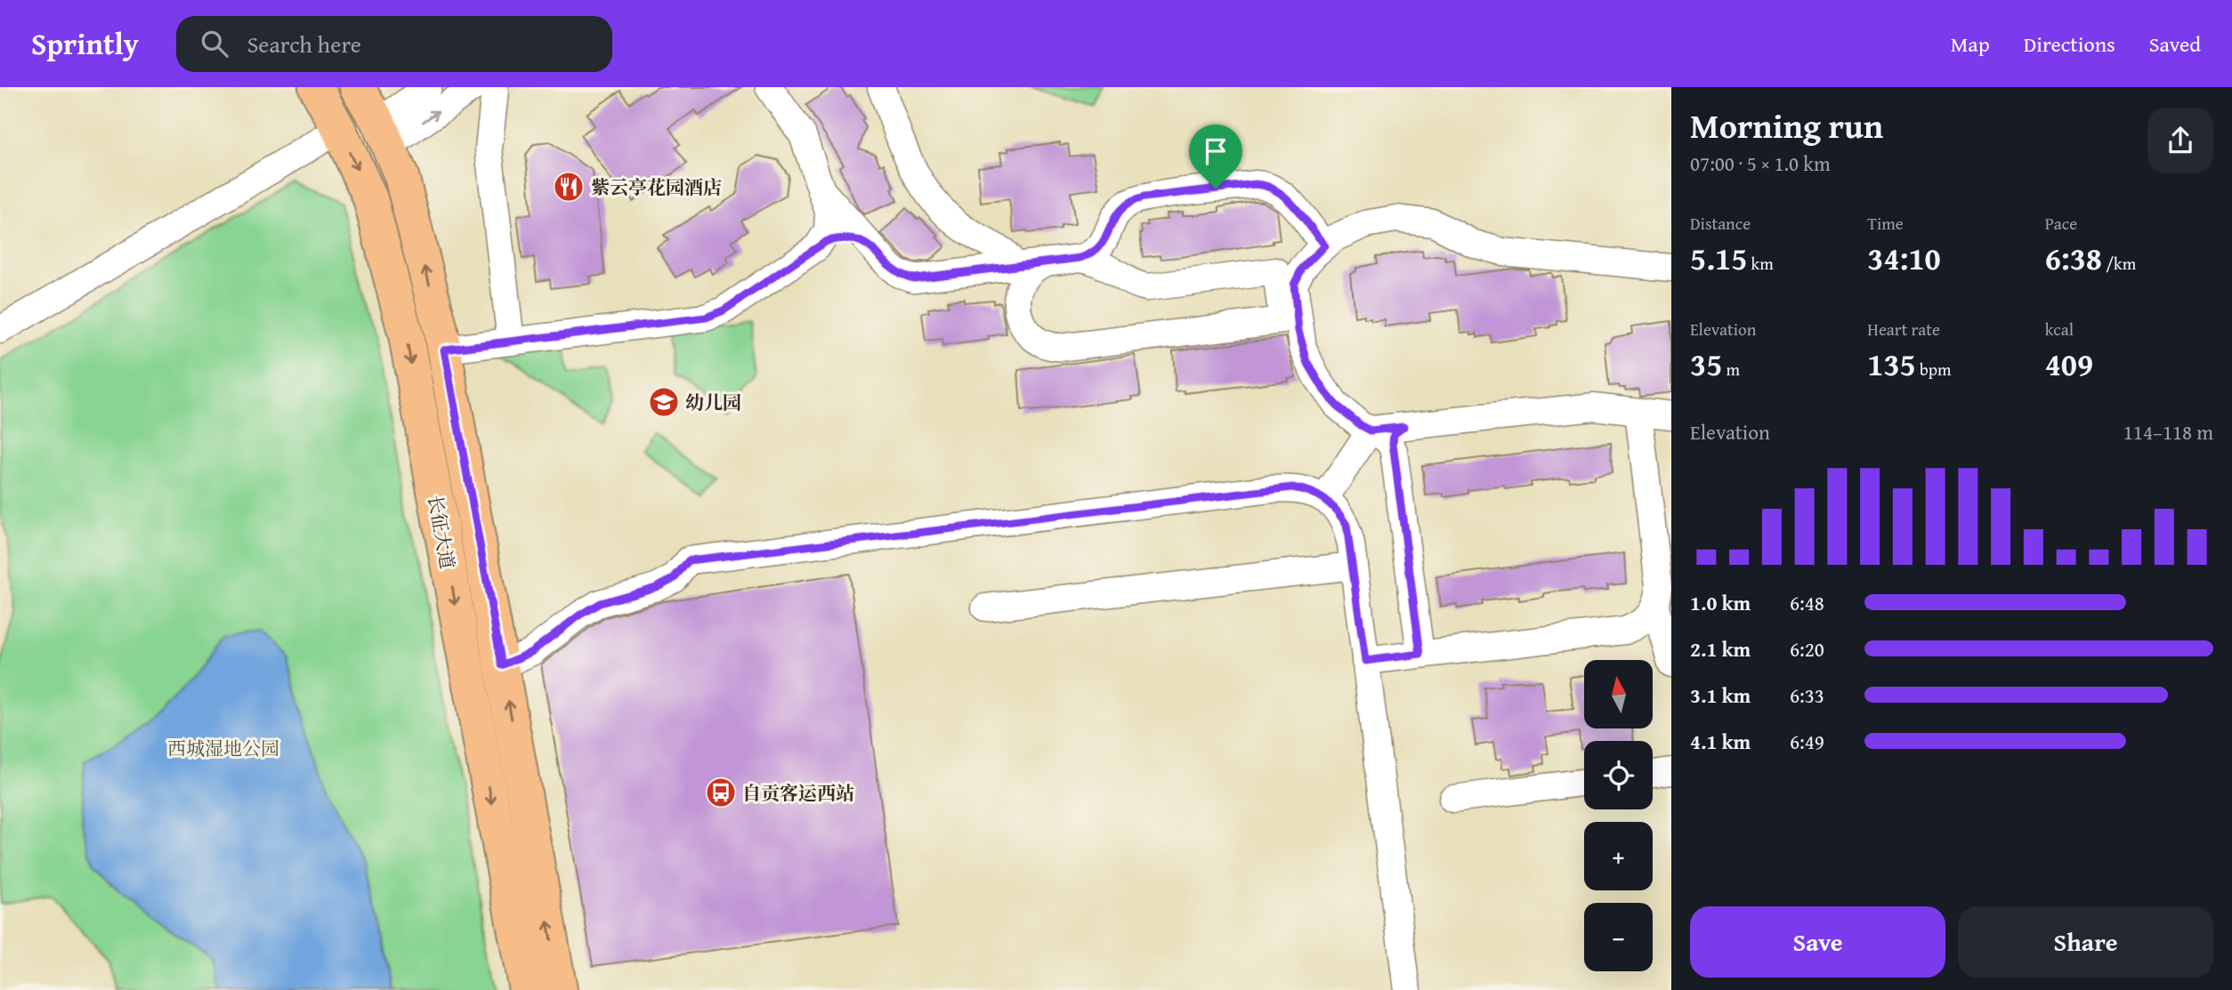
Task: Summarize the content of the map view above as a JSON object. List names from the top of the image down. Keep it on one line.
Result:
{"streets":{"main road":["长征大道"]},"parks":["西城湿地公园"],"places":{"restaurant":["紫云亭花园酒店"],"school or university":["幼儿园"],"bus stop":["自贡客运西站"]},"north":"top","page":{"header":"Sprintly","search":"Search here","nav":["Map","Directions","Saved"],"heading":["Morning run","07:00 · 5 × 1.0 km"],"stats":[["Distance","5.15 km"],["Time","34:10"],["Pace","6:38 /km"],["Elevation","35 m"],["Heart rate","135 bpm"],["kcal","409"]],"chart":["Elevation","114–118 m"],"list":[{"name":"1.0 km","note":"6:48"},{"name":"2.1 km","note":"6:20"},{"name":"3.1 km","note":"6:33"},{"name":"4.1 km","note":"6:49"}],"map_buttons":["+","−"],"buttons":["Save","Share"]}}
